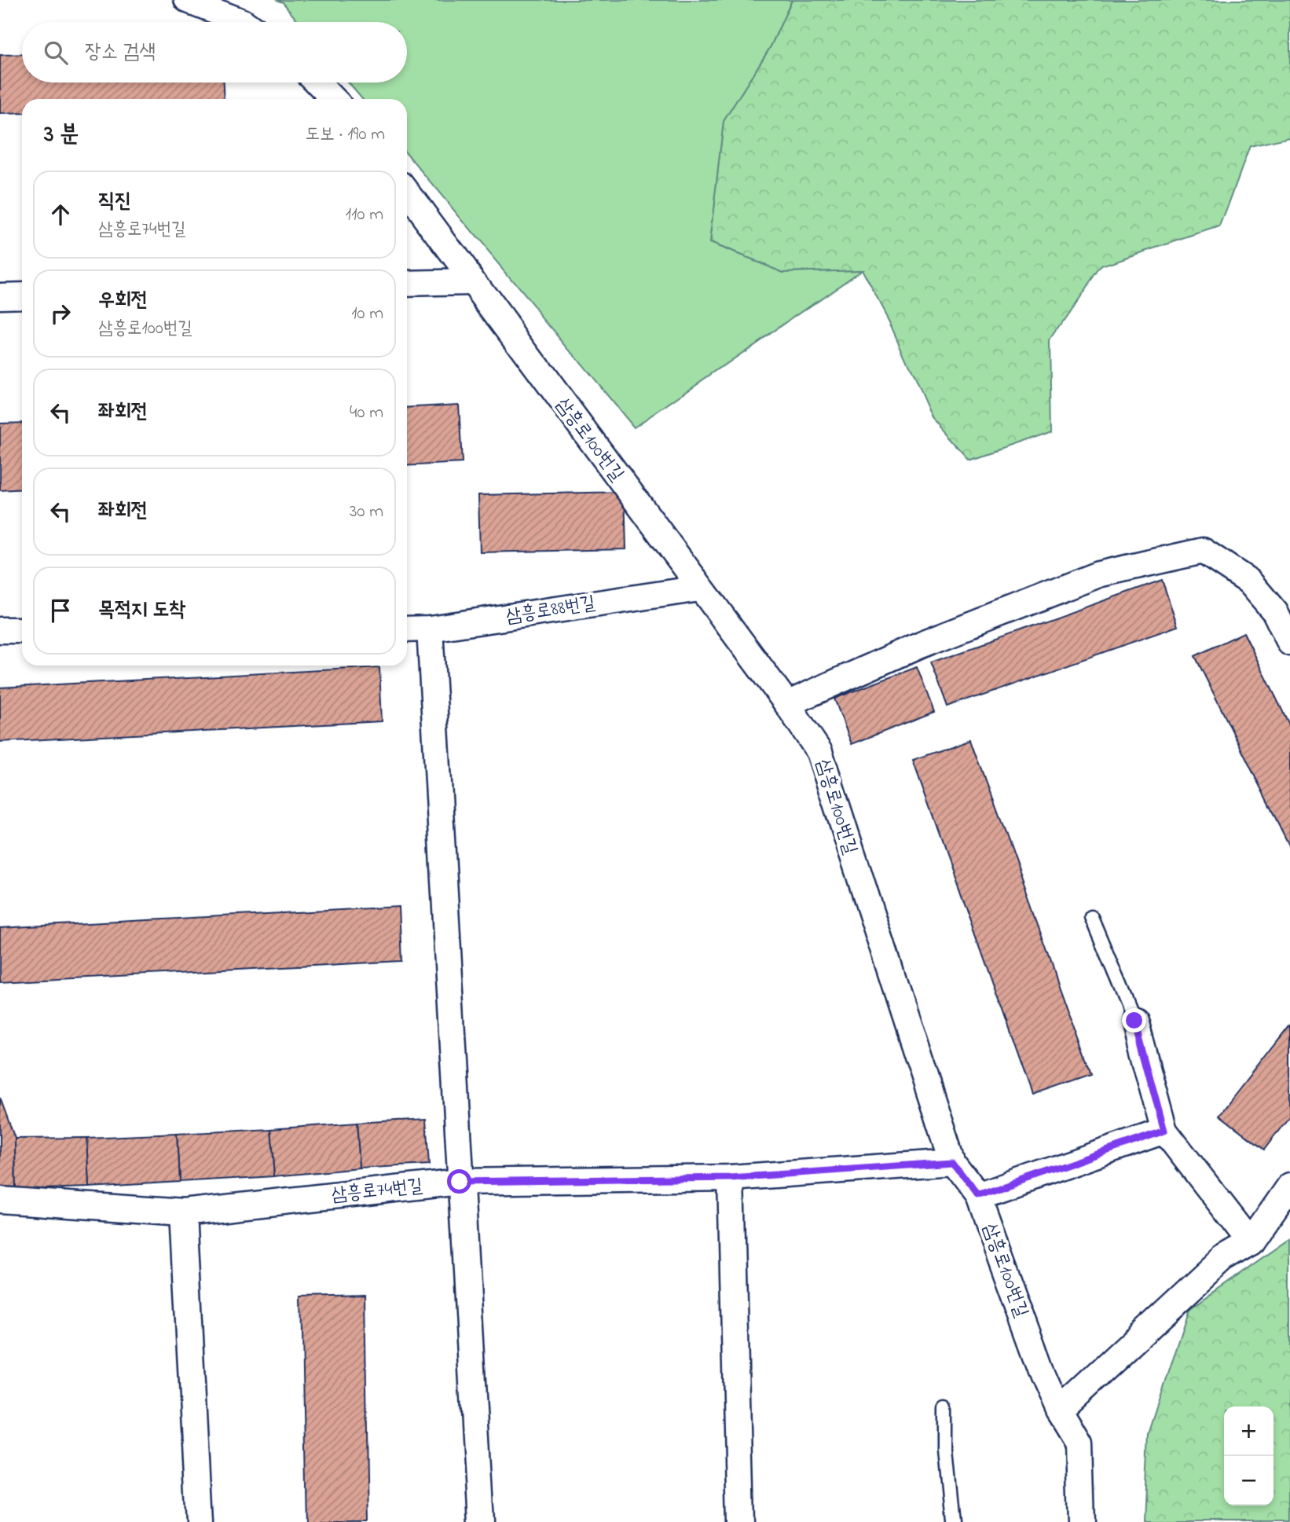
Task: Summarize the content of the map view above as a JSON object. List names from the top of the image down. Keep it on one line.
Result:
{"streets":{"street":["삼흥로100번길","삼흥로88번길","삼흥로74번길"]},"crossings":[["삼흥로100번길","삼흥로88번길"],["삼흥로100번길","삼흥로74번길"]],"page":{"search":"장소 검색","heading":["3 분","도보 · 190 m"],"list":[["직진","삼흥로74번길","110 m"],["우회전","삼흥로100번길","10 m"],["좌회전","40 m"],["좌회전","30 m"],"목적지 도착"],"map_buttons":["+","−"]}}
